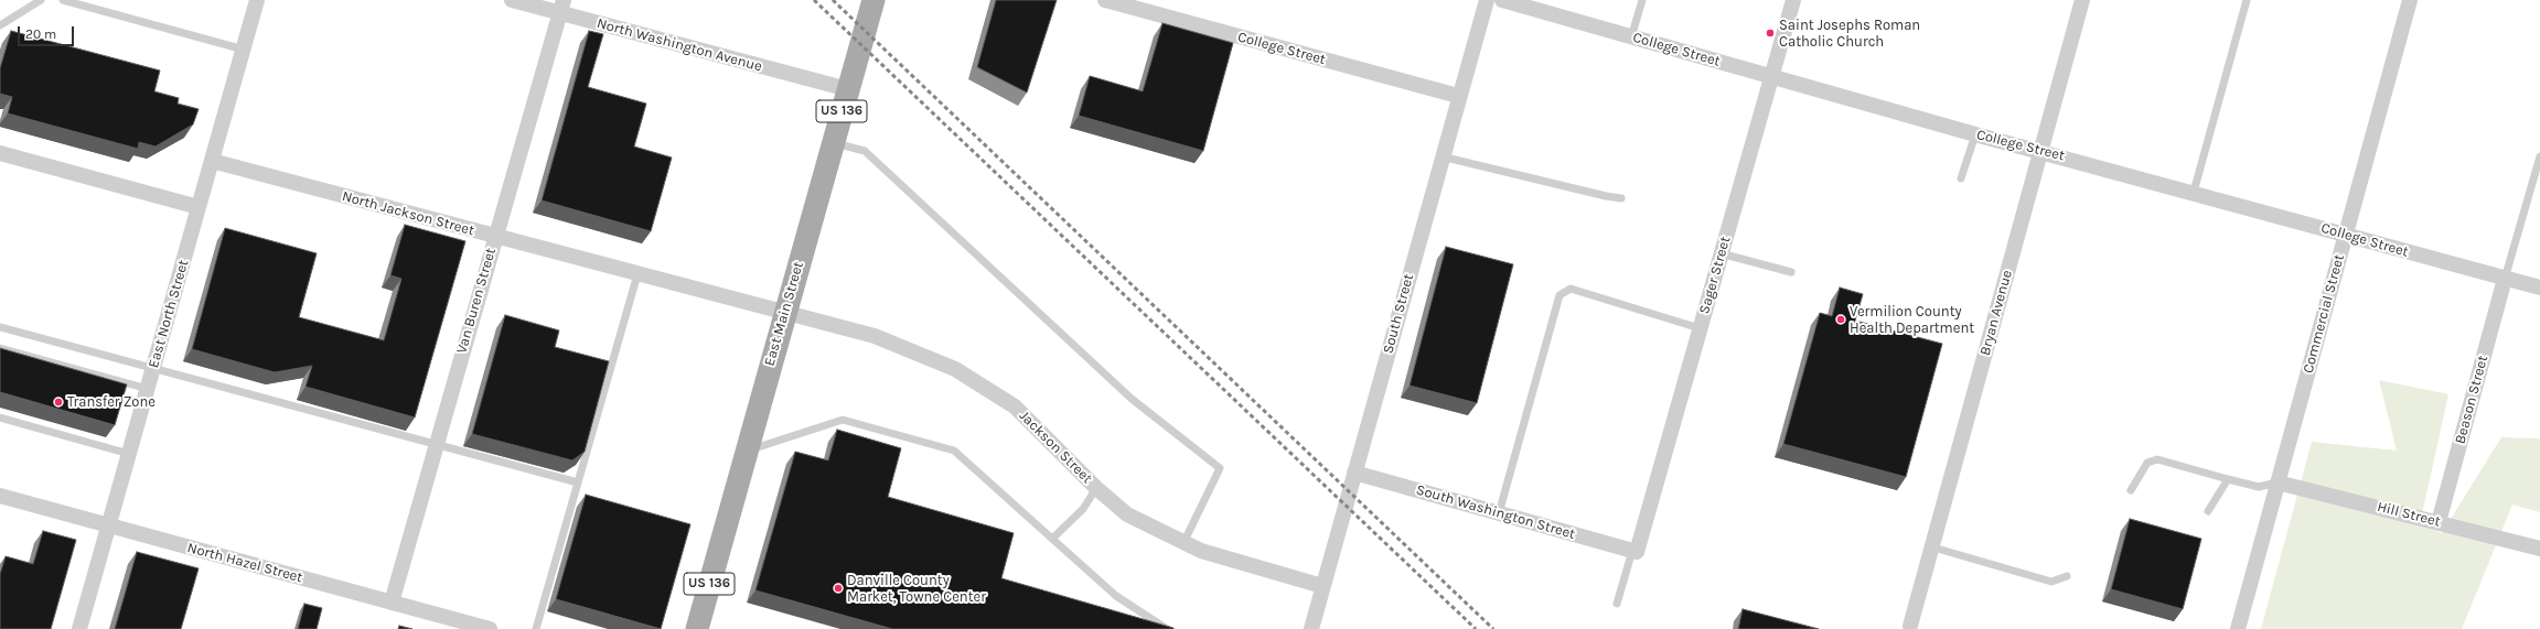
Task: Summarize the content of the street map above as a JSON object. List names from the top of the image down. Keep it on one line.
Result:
{"streets":{"main road":["US 136","East Main Street"],"street":["North Washington Avenue","College Street","North Jackson Street","Sager Street","Van Buren Street","Bryan Avenue","East North Street","South Street","Commercial Street","Beason Street","Jackson Street","South Washington Street","Hill Street","North Hazel Street"]},"crossings":[["North Washington Avenue","Van Buren Street"],["North Washington Avenue","East Main Street"],["College Street","Sager Street"],["College Street","Bryan Avenue"],["College Street","South Street"],["College Street","Commercial Street"],["College Street","Beason Street"],["North Jackson Street","Van Buren Street"],["North Jackson Street","East North Street"],["North Jackson Street","East Main Street"],["North Jackson Street","Jackson Street"],["Sager Street","South Washington Street"],["Van Buren Street","North Hazel Street"],["East North Street","North Hazel Street"],["East Main Street","Jackson Street"],["South Street","Jackson Street"],["South Street","South Washington Street"],["Commercial Street","Hill Street"],["Beason Street","Hill Street"]],"places":["Saint Josephs Roman Catholic Church","Vermilion County Health Department","Transfer Zone","Danville County Market, Towne Center"],"scale_bar":"20 m"}
